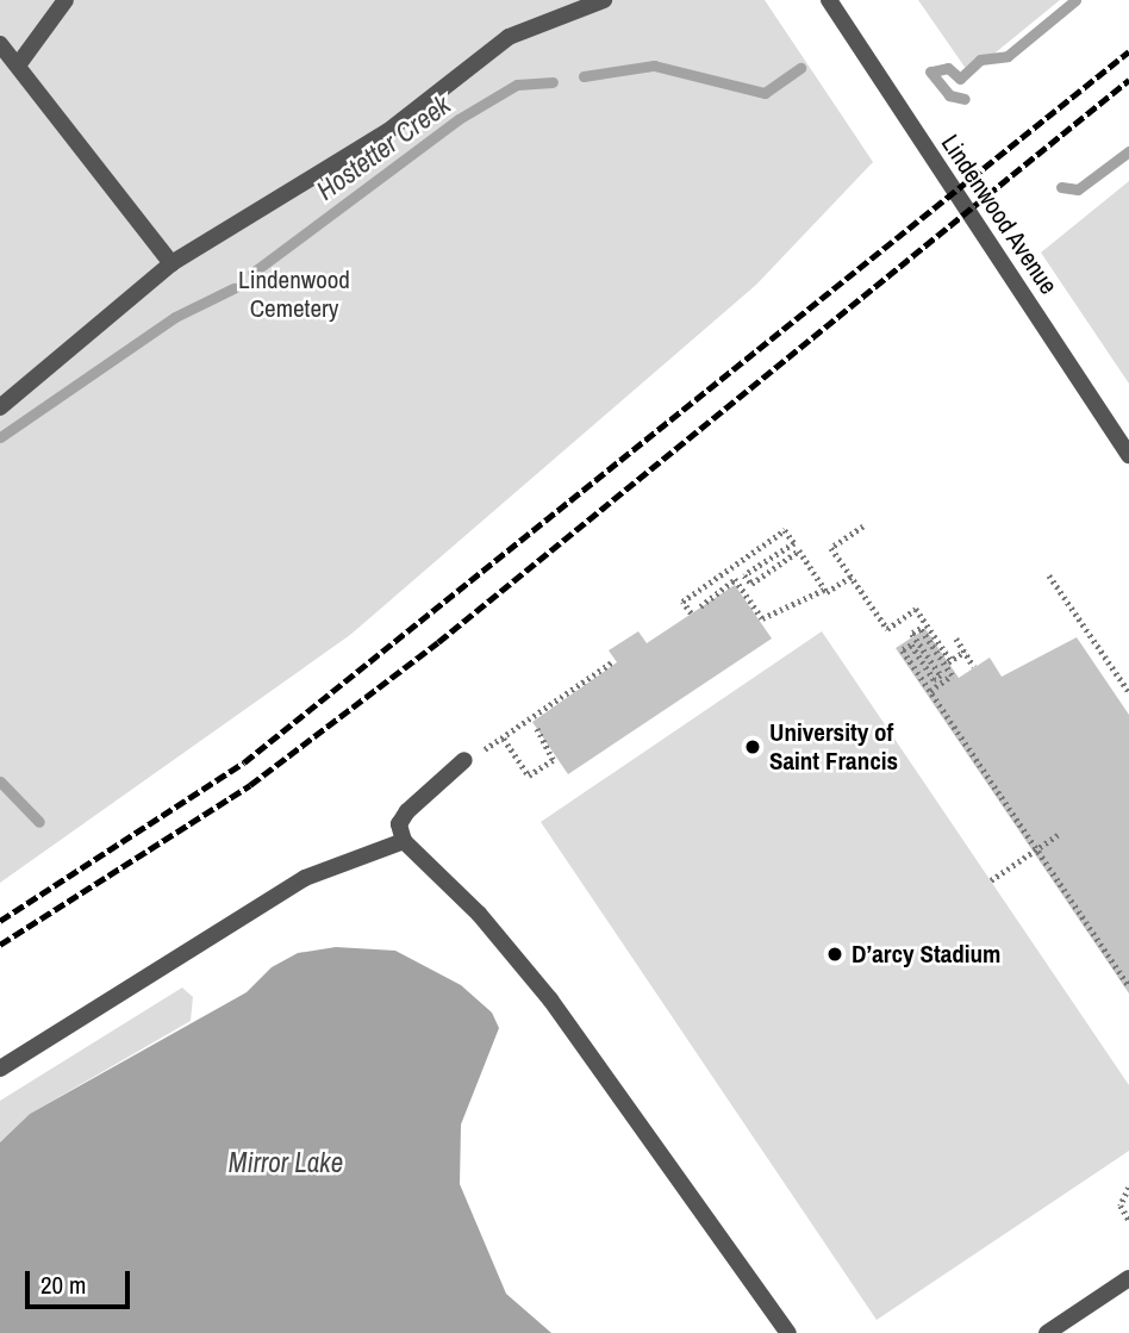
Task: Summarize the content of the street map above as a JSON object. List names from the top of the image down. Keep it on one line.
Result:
{"streets":{"street":["Lindenwood Avenue"]},"water":["Hostetter Creek","Mirror Lake"],"parks":["Lindenwood Cemetery"],"places":["University of Saint Francis","D’arcy Stadium"],"scale_bar":"20 m"}
